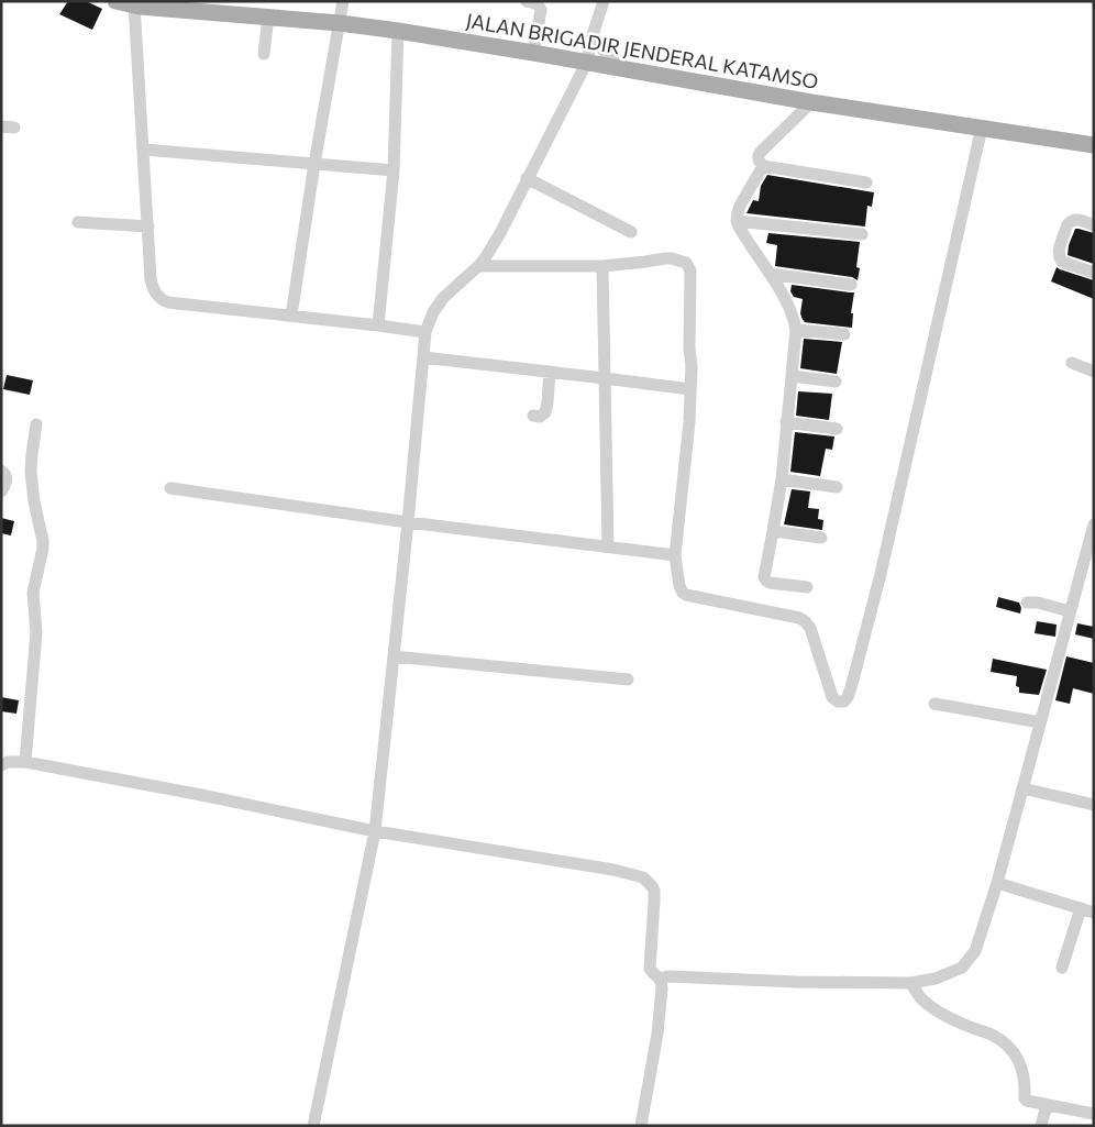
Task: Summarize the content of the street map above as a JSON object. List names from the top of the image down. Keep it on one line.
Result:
{"streets":{"main road":["JALAN BRIGADIR JENDERAL KATAMSO"]}}
